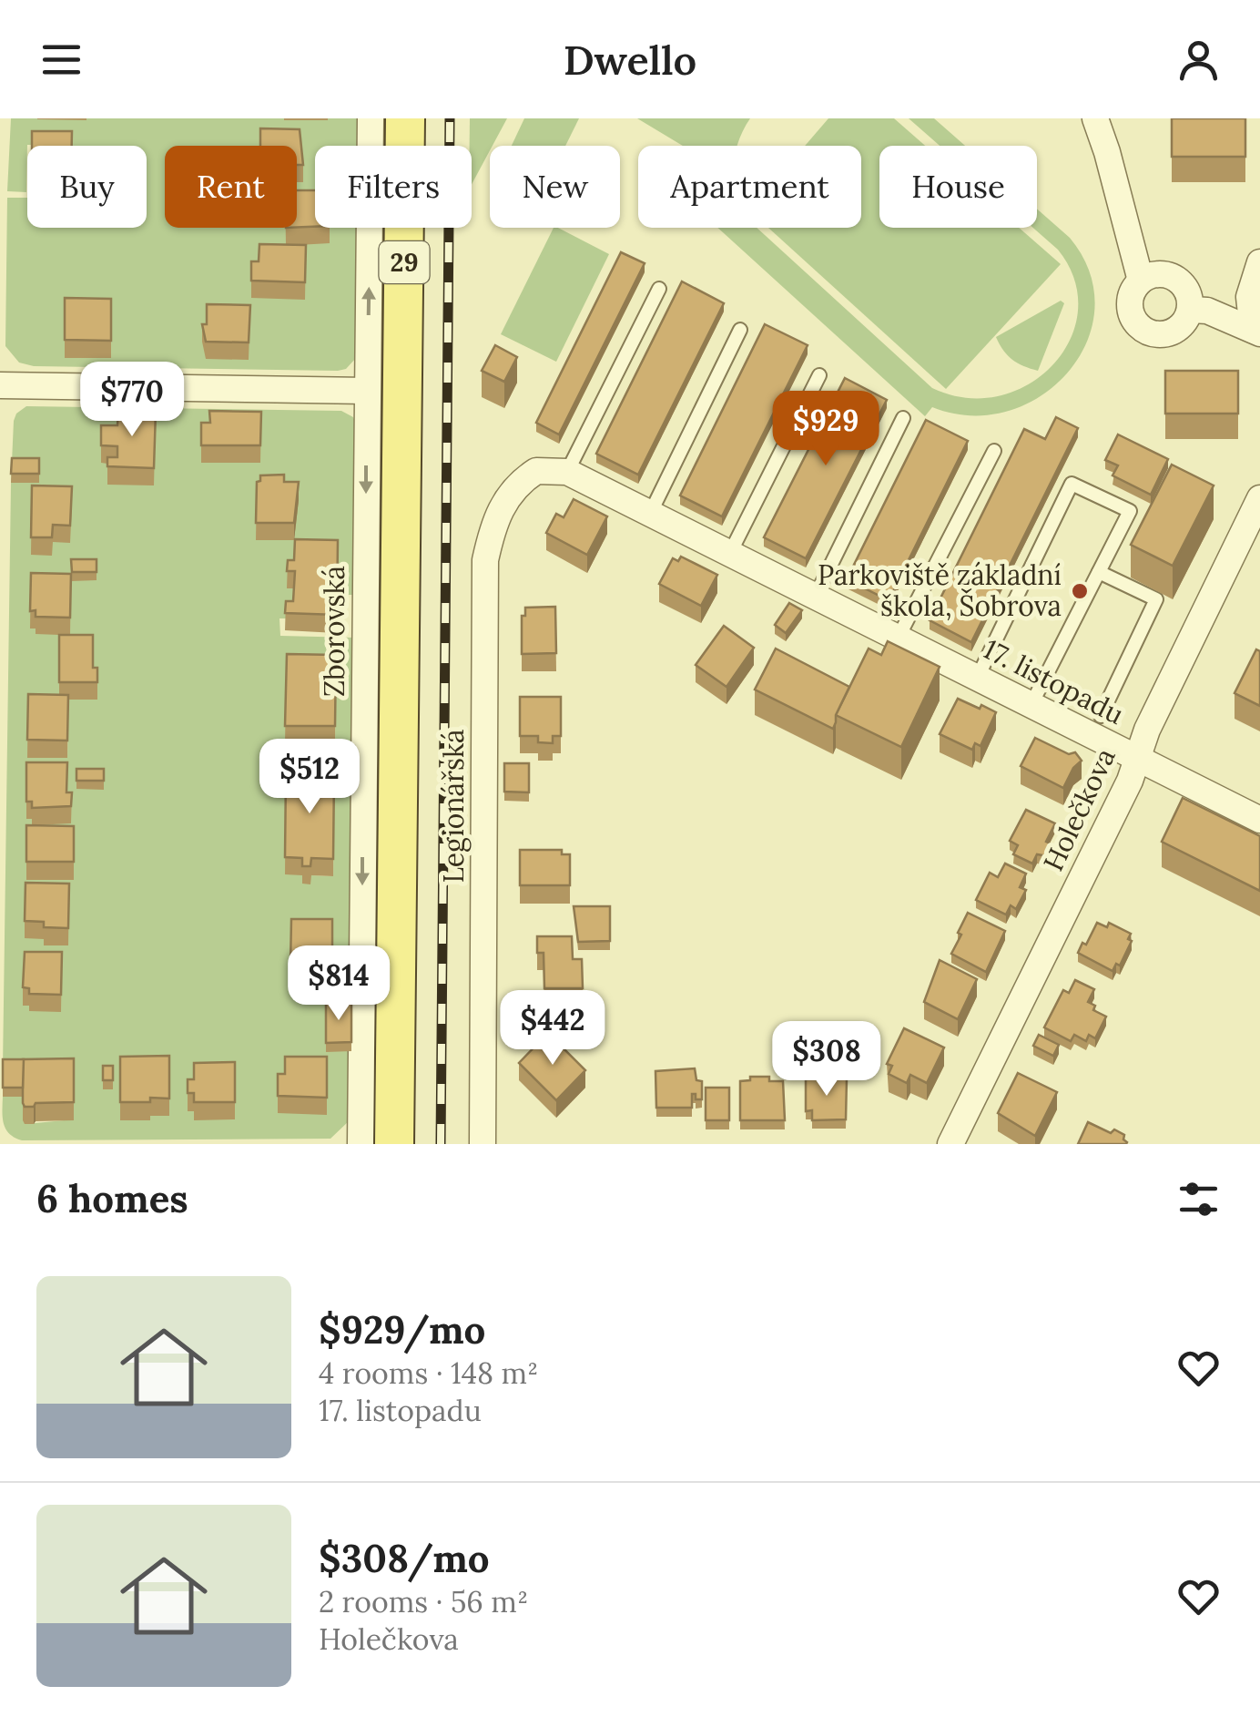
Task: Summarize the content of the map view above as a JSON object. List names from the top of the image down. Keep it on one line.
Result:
{"streets":{"main road":["29"],"street":["Zborovská","17. listopadu","Legionářská","Holečkova"]},"crossings":[["17. listopadu","Legionářská"],["17. listopadu","Holečkova"]],"places":["Parkoviště základní škola, Šobrova"],"page":{"header":"Dwello","chip":["Buy","Rent","Filters","New","Apartment","House"],"price":["$770","$929","$512","$814","$442","$308"],"heading":"6 homes","list":[{"name":"$929/mo","note":"4 rooms · 148 m² · 17. listopadu"},{"name":"$308/mo","note":"2 rooms · 56 m² · Holečkova"}]}}
